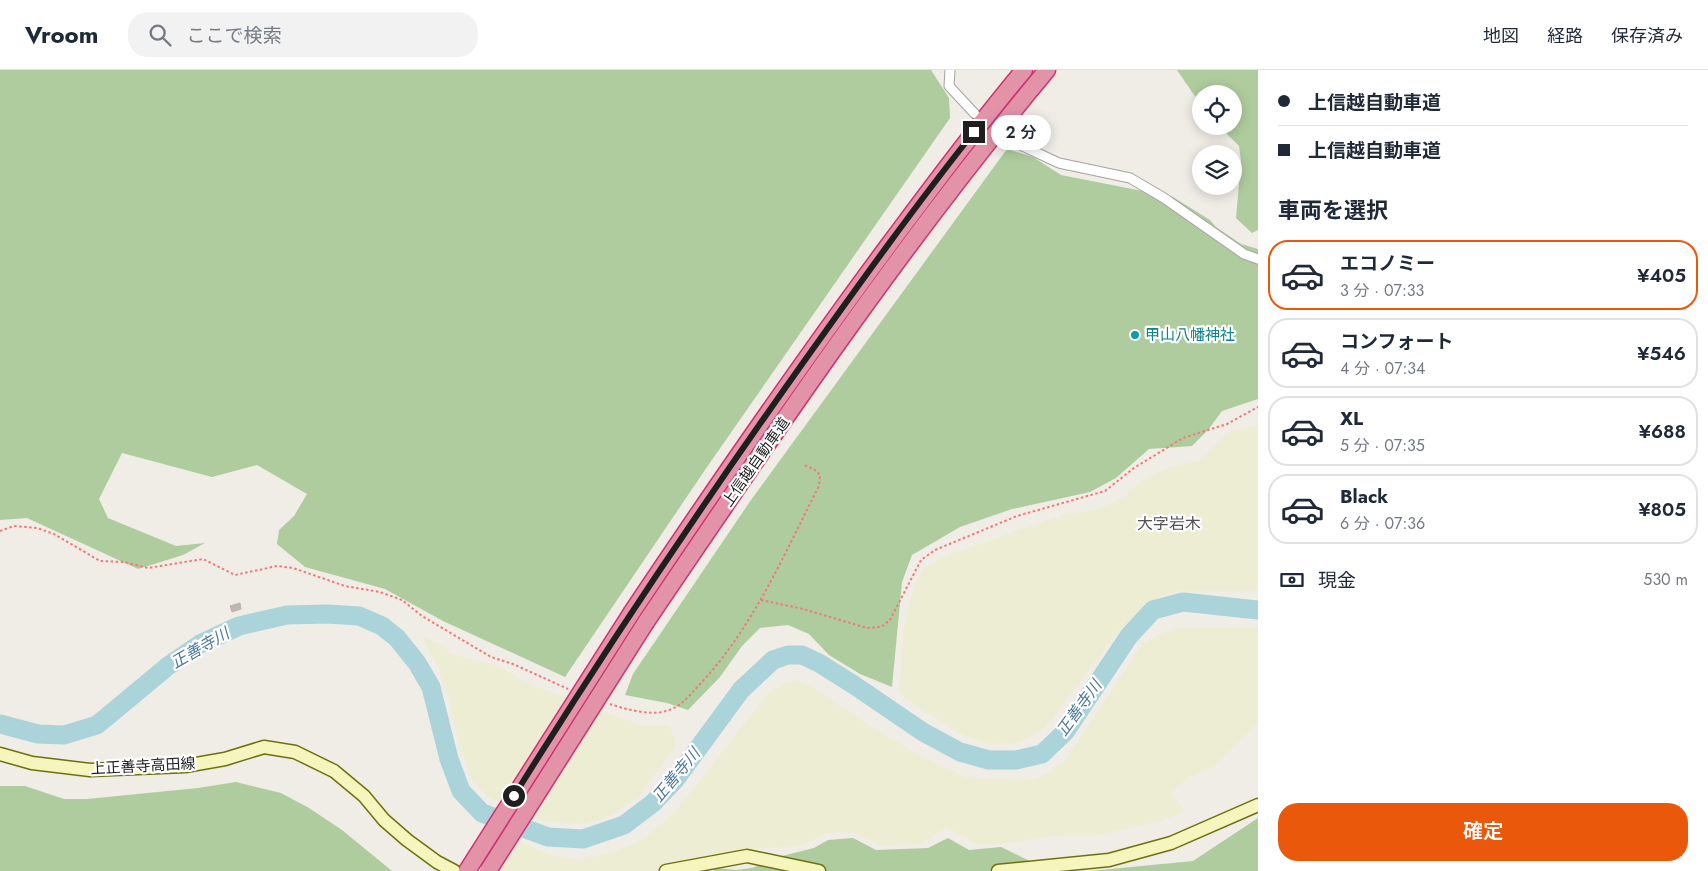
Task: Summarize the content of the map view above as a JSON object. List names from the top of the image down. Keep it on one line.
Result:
{"streets":{"highway":["上信越自動車道"],"main road":["上正善寺高田線"]},"districts":["大字岩木"],"water":["正善寺川"],"places":["甲山八幡神社"],"page":{"header":"Vroom","search":"ここで検索","nav":["地図","経路","保存済み"],"banner":["上信越自動車道","上信越自動車道"],"bubble":"2 分","heading":"車両を選択","list":[{"name":"エコノミー","note":"3 分 · 07:33","value":"¥405"},{"name":"コンフォート","note":"4 分 · 07:34","value":"¥546"},{"name":"XL","note":"5 分 · 07:35","value":"¥688"},{"name":"Black","note":"6 分 · 07:36","value":"¥805"}],"pay":["現金","530 m"],"buttons":"確定"}}
